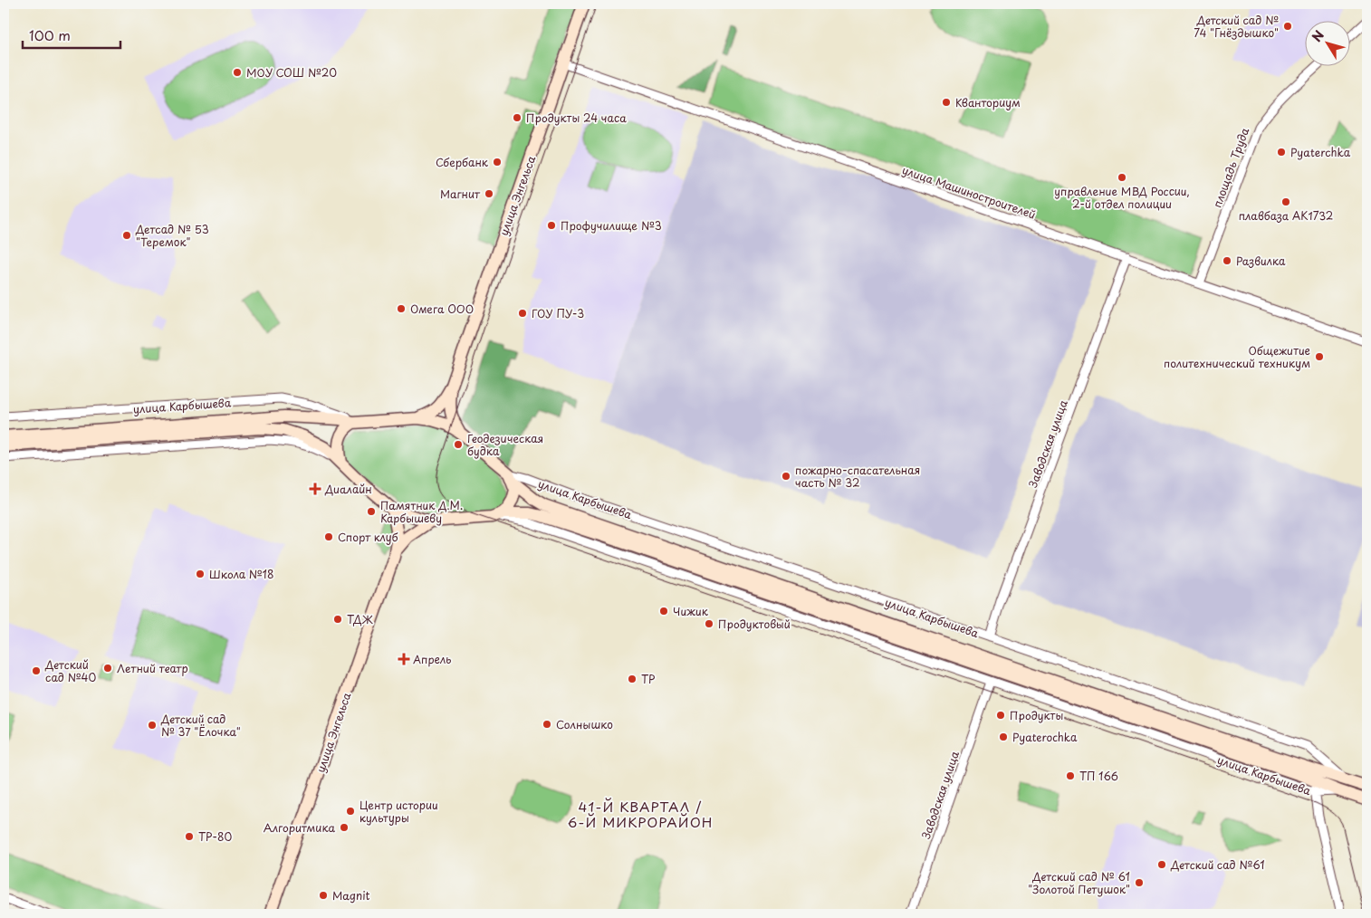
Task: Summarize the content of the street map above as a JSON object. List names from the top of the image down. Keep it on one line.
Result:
{"streets":{"street":["площадь Труда","улица Машиностроителей","улица Энгельса","улица Карбышева","Заводская улица"]},"crossings":[["площадь Труда","улица Машиностроителей"],["улица Машиностроителей","улица Энгельса"],["улица Машиностроителей","Заводская улица"],["улица Энгельса","улица Карбышева"],["улица Карбышева","Заводская улица"]],"districts":["41-Й КВАРТАЛ / 6-Й МИКРОРАЙОН"],"places":{"other":["Детский сад № 74 \"Гнёздышко\"","МОУ СОШ №20","Кванториум","Продукты 24 часа","Pyaterchka","Сбербанк","управление МВД России, 2-й отдел полиции","Магнит","плавбаза АК1732","Профучилище №3","Детсад № 53 \"Теремок\"","Развилка","Омега ООО","ГОУ ПУ-3","Общежитие политехнический техникум","Геодезическая будка","пожарно-спасательная часть № 32","Памятник Д.М. Карбышеву","Спорт клуб","Школа №18","Чижик","ТДЖ","Продуктовый","Летний театр","Детский сад №40","ТР","Продукты","Солнышко","Детский сад № 37 \"Ёлочка\"","Pyaterochka","ТП 166","Центр истории культуры","Алгоритмика","ТР-80","Детский сад №61","Детский сад № 61 \"Золотой Петушок\"","Magnit"],"health":["Диалайн","Апрель"]},"scale_bar":"100 m","north":"top left"}
